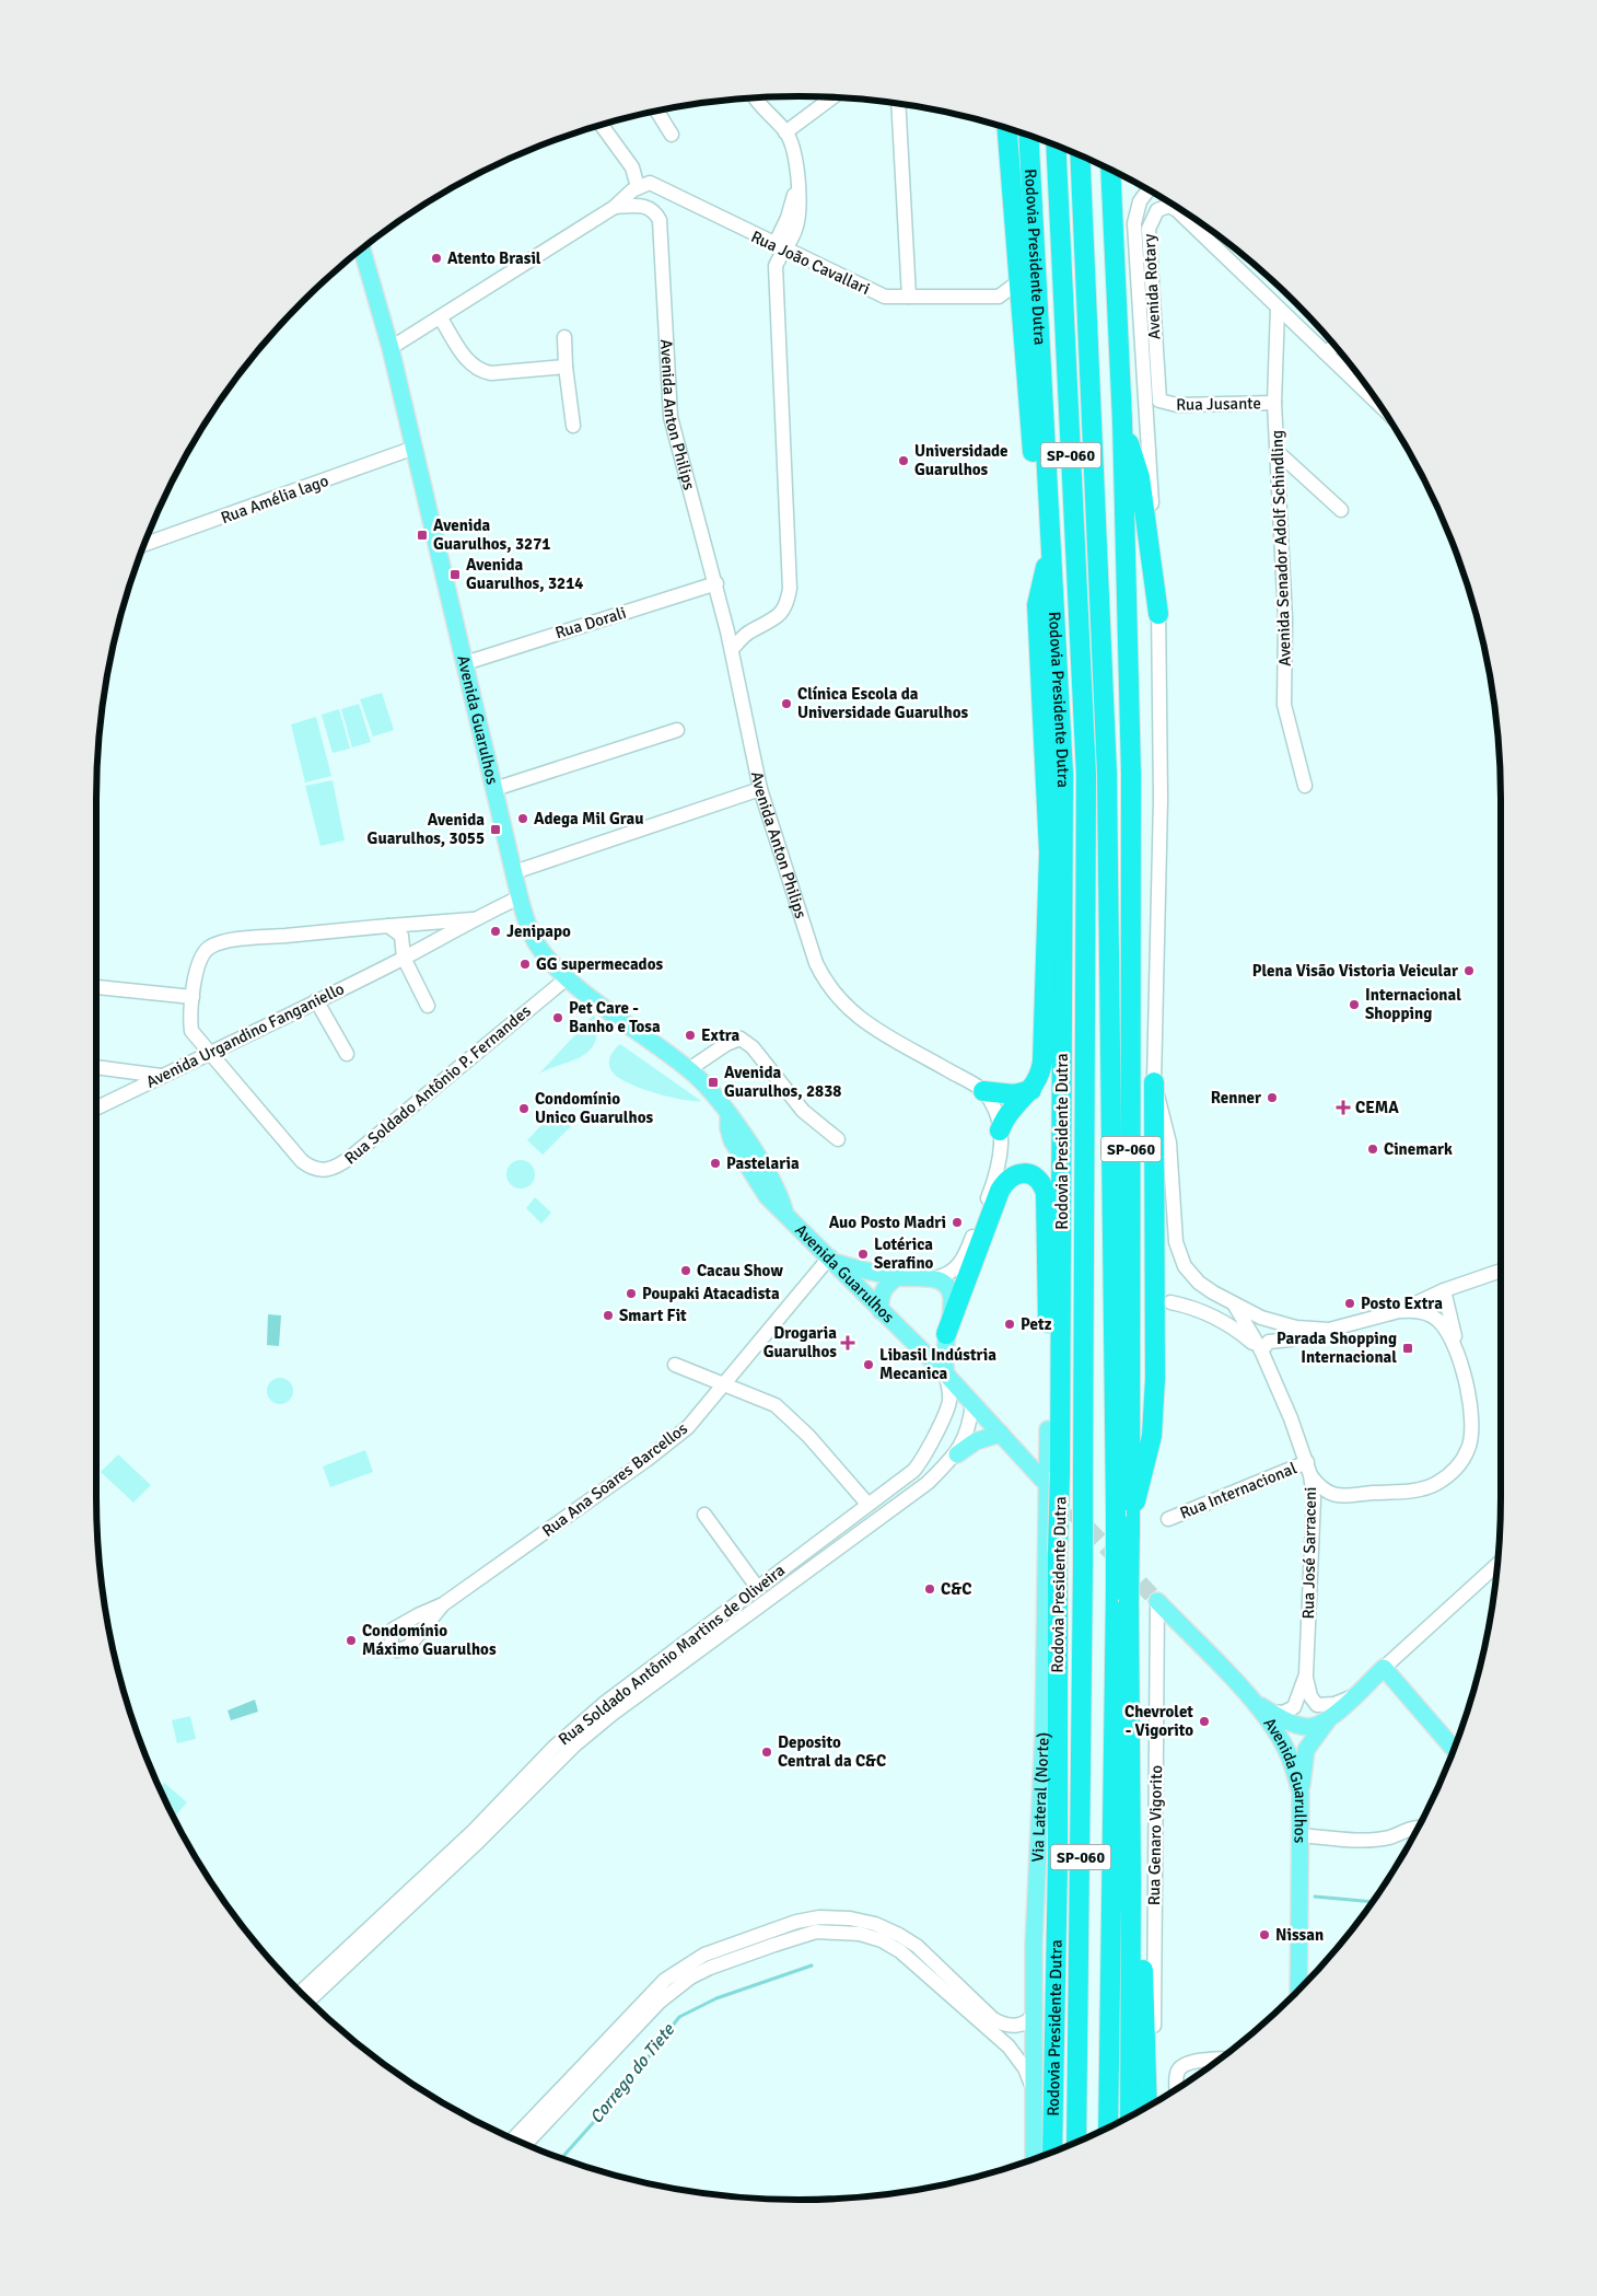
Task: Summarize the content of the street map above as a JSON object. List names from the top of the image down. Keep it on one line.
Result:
{"streets":{"highway":["Rodovia Presidente Dutra","SP-060"],"main road":["Avenida Guarulhos","Via Lateral (Norte)"],"street":["Rua João Cavallari","Avenida Rotary","Rua Jusante","Avenida Anton Philips","Rua Amélia lago","Avenida Senador Adolf Schindling","Rua Dorali","Avenida Urgandino Fanganiello","Rua Soldado Antônio P. Fernandes","Rua Ana Soares Barcellos","Rua Internacional","Rua José Sarraceni","Rua Soldado Antônio Martins de Oliveira","Rua Genaro Vigorito"]},"crossings":[["Rodovia Presidente Dutra","Avenida Guarulhos"],["Avenida Rotary","Rua Jusante"],["Avenida Rotary","Avenida Senador Adolf Schindling"],["Rua Jusante","Avenida Senador Adolf Schindling"],["Avenida Anton Philips","Rua Dorali"],["Rua Amélia lago","Avenida Guarulhos"],["Rua Dorali","Avenida Guarulhos"],["Avenida Guarulhos","Avenida Urgandino Fanganiello"],["Avenida Guarulhos","Rua Soldado Antônio P. Fernandes"],["Avenida Guarulhos","Rua Ana Soares Barcellos"],["Avenida Guarulhos","Rua Soldado Antônio Martins de Oliveira"],["Avenida Guarulhos","Rua Genaro Vigorito"],["Avenida Urgandino Fanganiello","Rua Soldado Antônio P. Fernandes"],["Rua Internacional","Rua José Sarraceni"]],"water":["Corrego do Tiete"],"places":{"other":["Atento Brasil","Universidade Guarulhos","Clínica Escola da Universidade Guarulhos","Adega Mil Grau","Jenipapo","GG supermecados","Plena Visão Vistoria Veicular","Internacional Shopping","Pet Care - Banho e Tosa","Extra","Renner","Condomínio Unico Guarulhos","Cinemark","Pastelaria","Auo Posto Madri","Lotérica Serafino","Cacau Show","Poupaki Atacadista","Posto Extra","Smart Fit","Petz","Libasil Indústria Mecanica","C&C","Condomínio Máximo Guarulhos","Chevrolet - Vigorito","Deposito Central da C&C","Nissan"],"transit":["Avenida Guarulhos, 3271","Avenida Guarulhos, 3214","Avenida Guarulhos, 3055","Avenida Guarulhos, 2838","Parada Shopping Internacional"],"health":["CEMA","Drogaria Guarulhos"]}}
